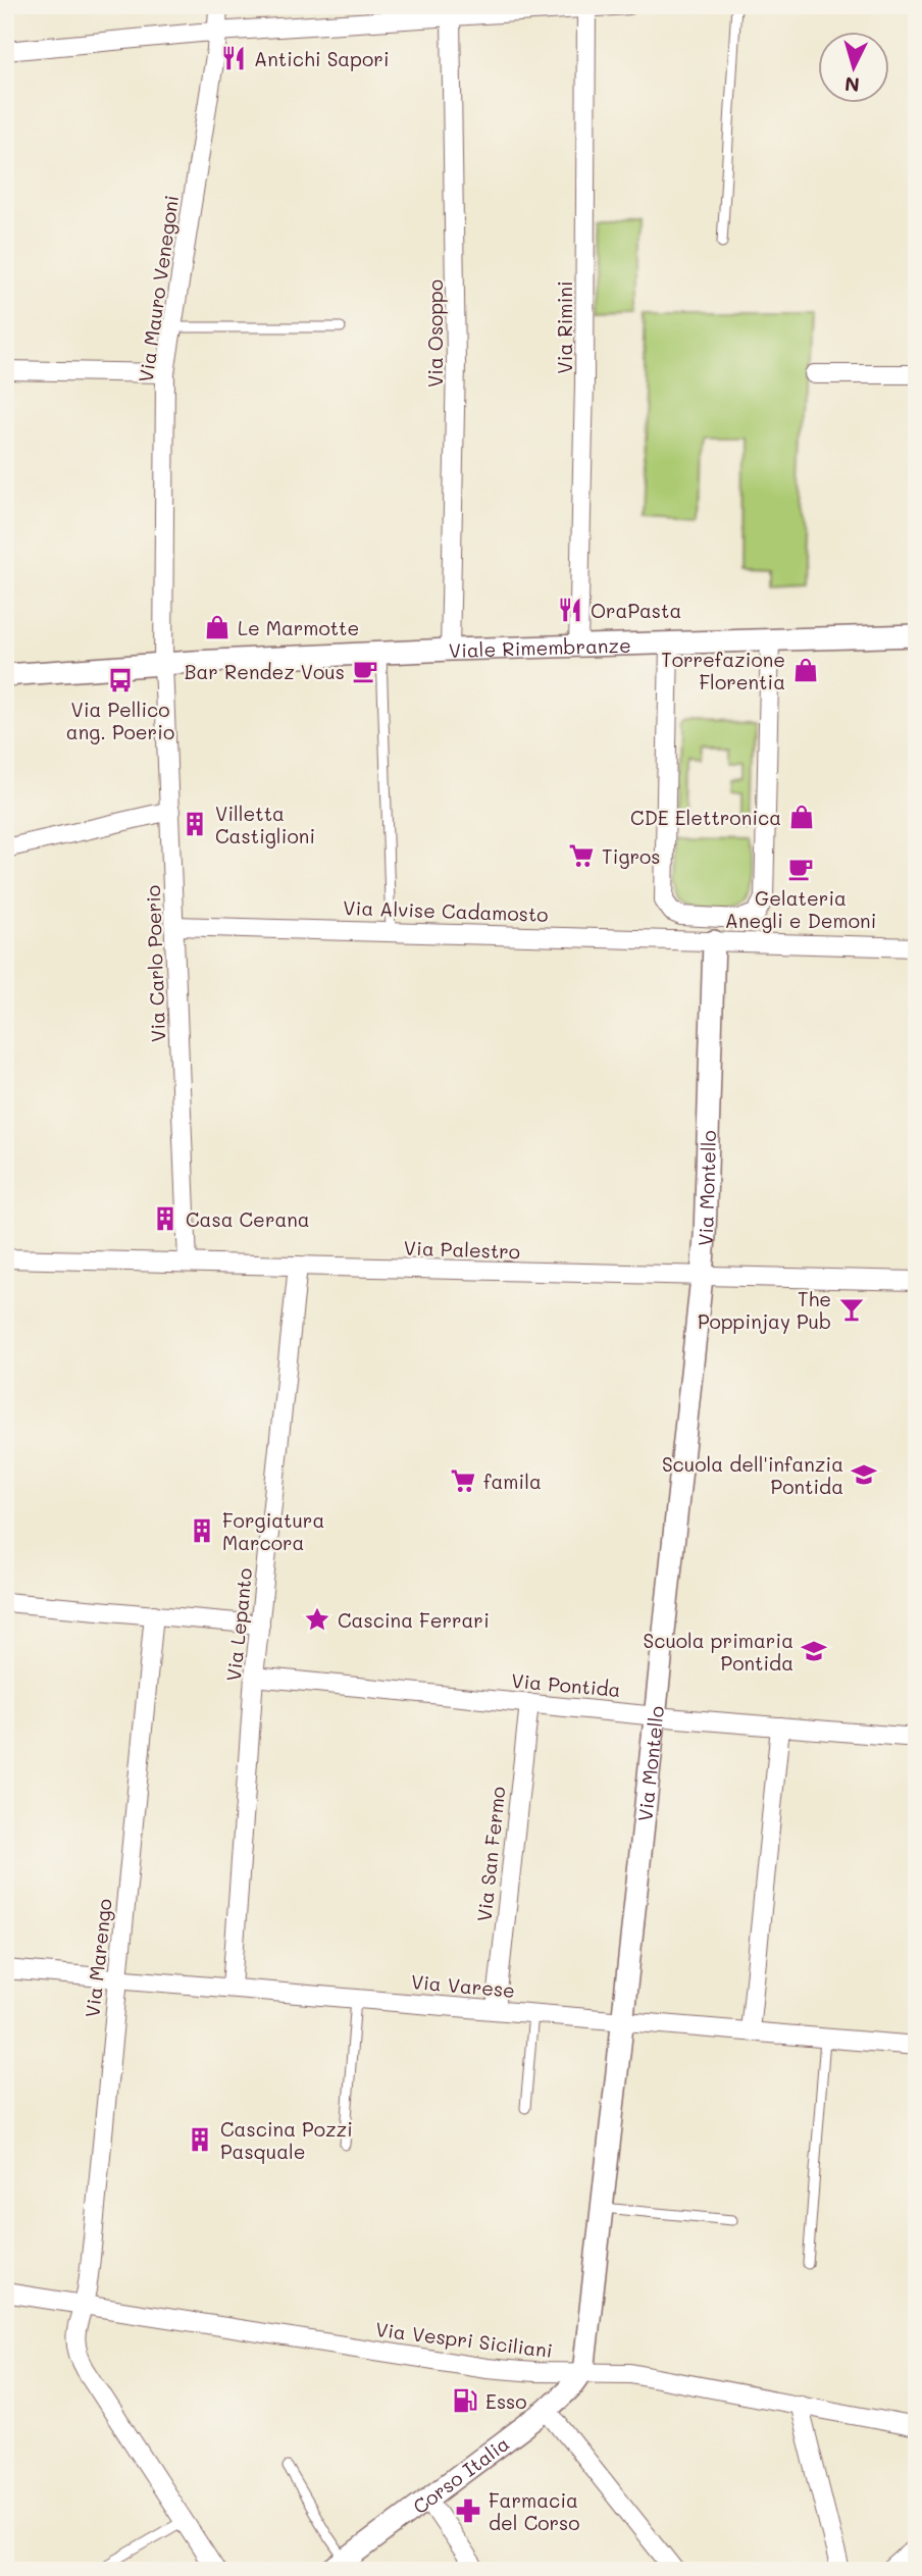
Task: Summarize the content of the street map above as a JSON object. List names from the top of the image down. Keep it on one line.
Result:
{"streets":{"street":["Via Mauro Venegoni","Via Rimini","Via Osoppo","Viale Rimembranze","Via Alvise Cadamosto","Via Carlo Poerio","Via Montello","Via Palestro","Via Lepanto","Via Pontida","Via San Fermo","Via Marengo","Via Varese","Via Vespri Siciliani","Corso Italia"]},"crossings":[["Via Mauro Venegoni","Viale Rimembranze"],["Via Mauro Venegoni","Via Carlo Poerio"],["Via Rimini","Viale Rimembranze"],["Via Osoppo","Viale Rimembranze"],["Viale Rimembranze","Via Carlo Poerio"],["Via Alvise Cadamosto","Via Carlo Poerio"],["Via Alvise Cadamosto","Via Montello"],["Via Carlo Poerio","Via Palestro"],["Via Montello","Via Palestro"],["Via Montello","Via Pontida"],["Via Montello","Via Varese"],["Via Montello","Via Vespri Siciliani"],["Via Montello","Corso Italia"],["Via Palestro","Via Lepanto"],["Via Lepanto","Via Pontida"],["Via Lepanto","Via Varese"],["Via Pontida","Via San Fermo"],["Via San Fermo","Via Varese"],["Via Marengo","Via Varese"],["Via Marengo","Via Vespri Siciliani"],["Via Vespri Siciliani","Corso Italia"]],"places":{"restaurant":["Antichi Sapori","OraPasta"],"shop":["Le Marmotte","Torrefazione Florentia","CDE Elettronica"],"cafe":["Bar Rendez Vous","Gelateria Anegli e Demoni"],"bus stop":["Via Pellico ang. Poerio"],"building":["Villetta Castiglioni","Casa Cerana","Forgiatura Marcora","Cascina Pozzi Pasquale"],"supermarket":["Tigros","famila"],"bar":["The Poppinjay Pub"],"school or university":["Scuola dell'infanzia Pontida","Scuola primaria Pontida"],"place":["Cascina Ferrari"],"fuel station":["Esso"],"pharmacy":["Farmacia del Corso"]},"north":"bottom"}
